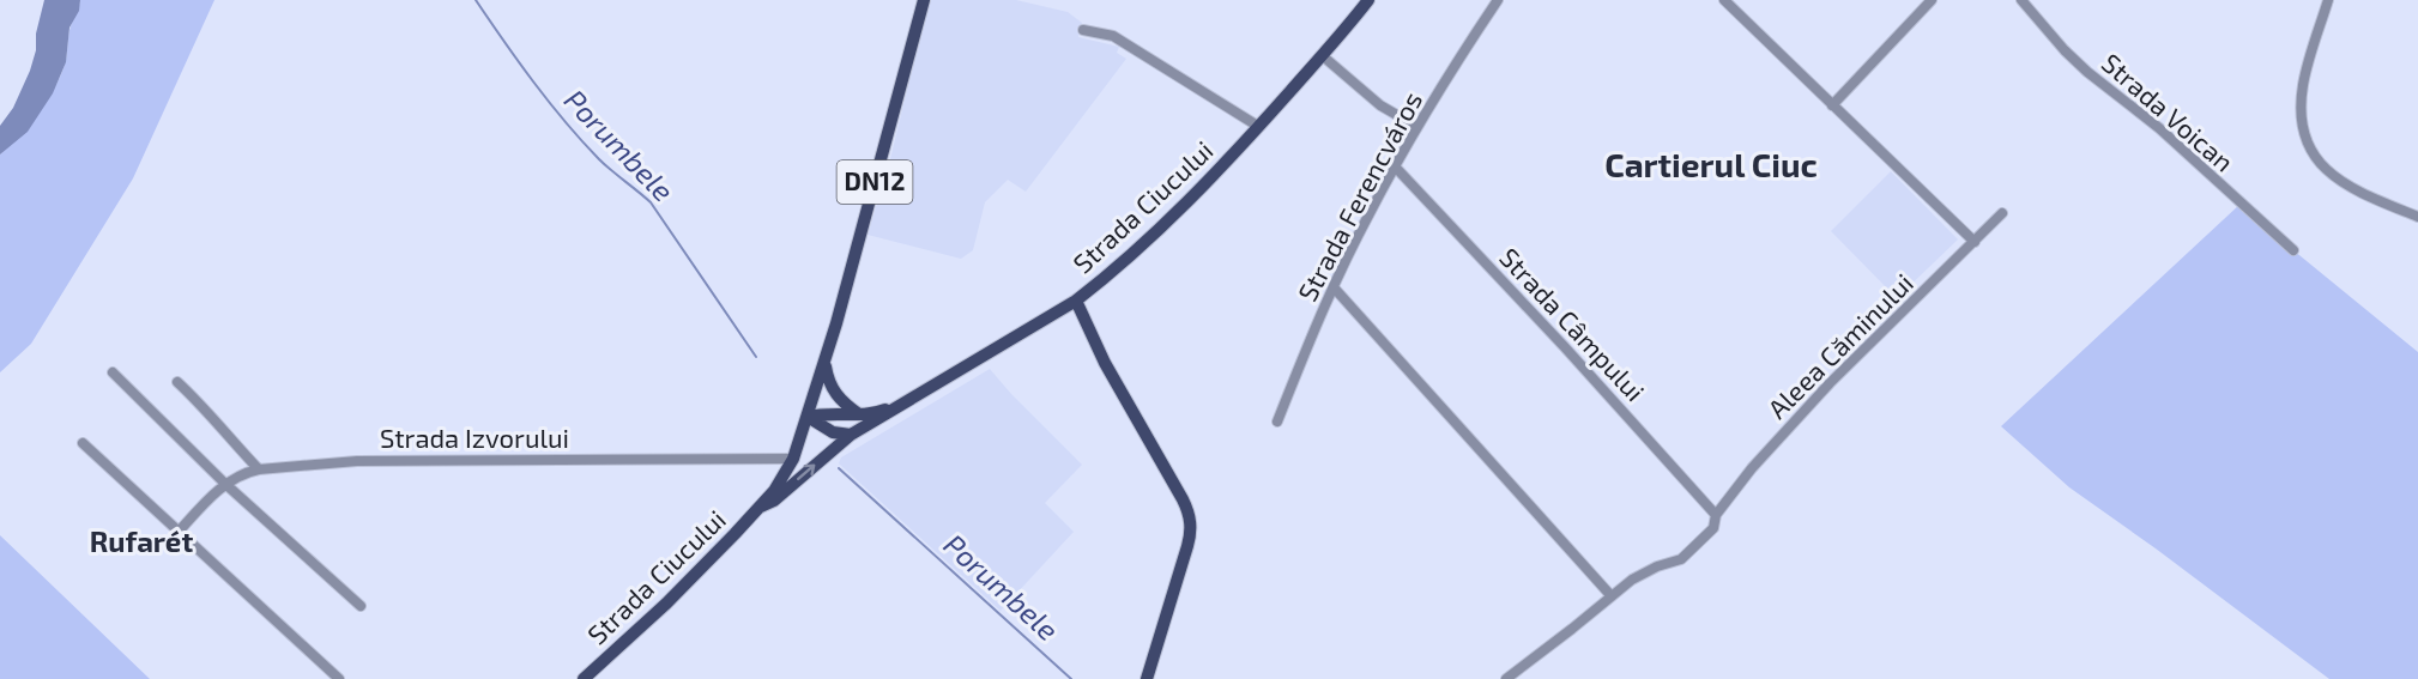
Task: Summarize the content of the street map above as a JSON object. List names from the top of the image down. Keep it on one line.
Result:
{"streets":{"main road":["DN12","Strada Ciucului"],"street":["Strada Voican","Strada Ferencváros","Strada Câmpului","Aleea Căminului","Strada Izvorului"]},"crossings":[["DN12","Strada Ciucului"],["DN12","Strada Izvorului"],["Strada Ferencváros","Strada Câmpului"],["Strada Câmpului","Aleea Căminului"]],"districts":["Cartierul Ciuc","Rufarét"],"water":["Porumbele"]}
